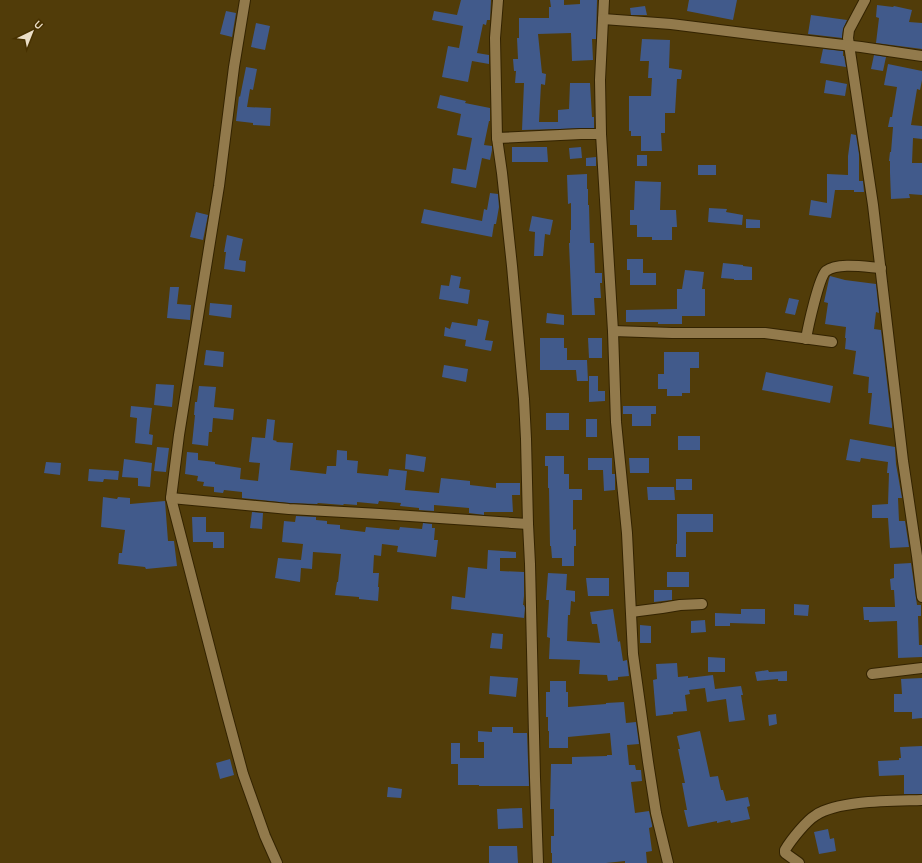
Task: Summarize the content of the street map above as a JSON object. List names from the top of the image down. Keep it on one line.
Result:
{"north":"top right"}
